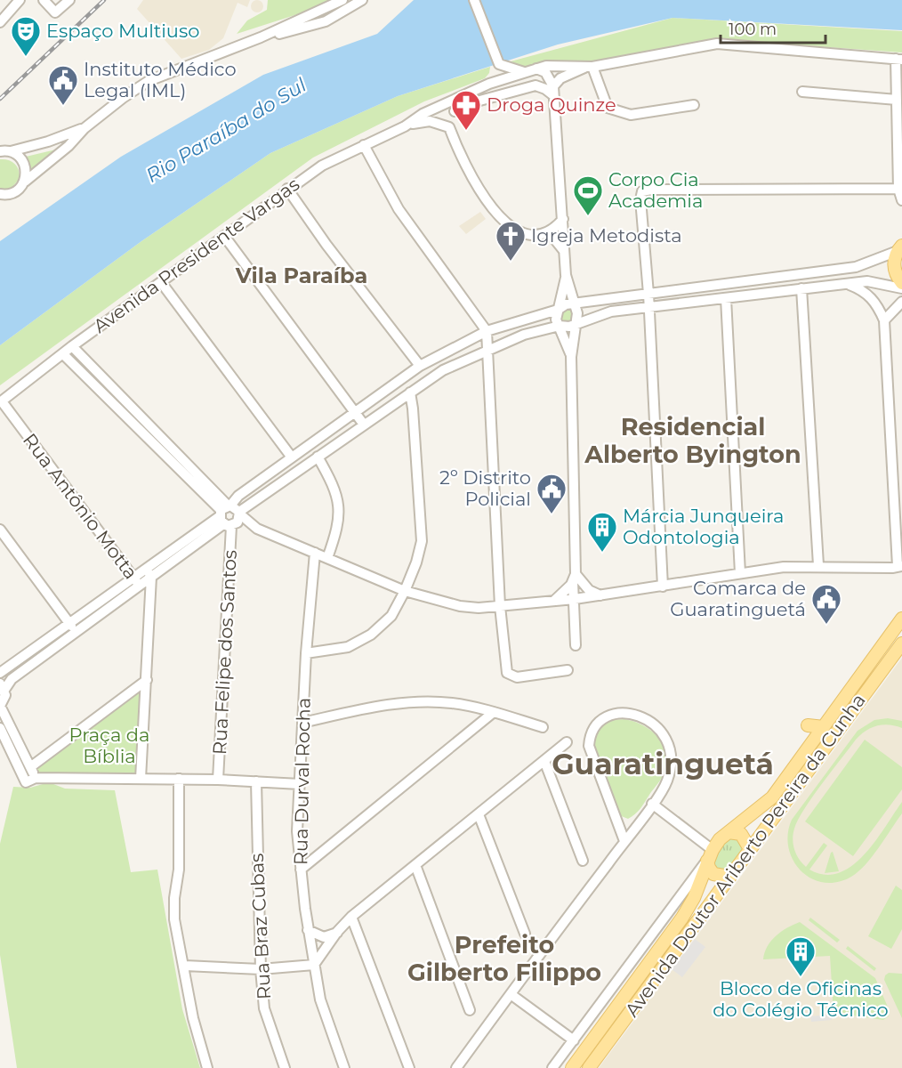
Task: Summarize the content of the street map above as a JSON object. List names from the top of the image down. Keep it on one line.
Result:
{"streets":{"main road":["Avenida Doutor Ariberto Pereira da Cunha"],"street":["Avenida Presidente Vargas","Rua Antônio Motta","Rua Felipe dos Santos","Rua Durval Rocha","Rua Braz Cubas"]},"crossings":[["Avenida Presidente Vargas","Rua Antônio Motta"]],"districts":["Vila Paraíba","Residencial Alberto Byington","Guaratinguetá","Prefeito Gilberto Filippo"],"water":["Rio Paraíba do Sul"],"parks":["Praça da Bíblia"],"places":{"theatre":["Espaço Multiuso"],"public building":["Instituto Médico Legal (IML)","2º Distrito Policial","Comarca de Guaratinguetá"],"pharmacy":["Droga Quinze"],"sports":["Corpo Cia Academia"],"church":["Igreja Metodista"],"building":["Márcia Junqueira Odontologia","Bloco de Oficinas do Colégio Técnico"]},"scale_bar":"100 m"}
